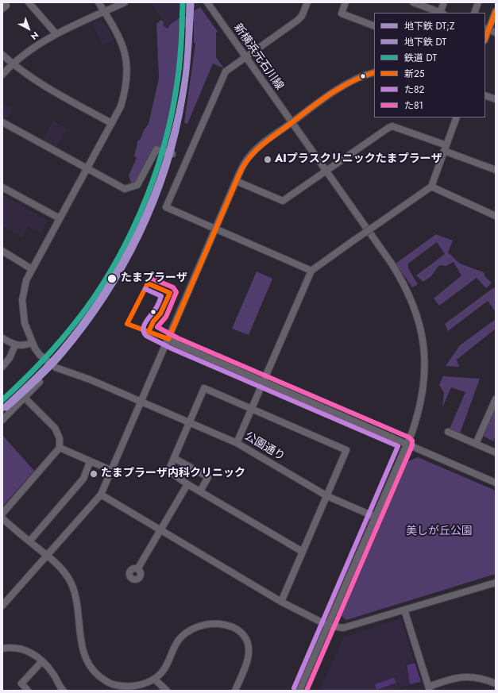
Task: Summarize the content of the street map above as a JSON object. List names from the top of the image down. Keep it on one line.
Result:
{"streets":{"street":["新横浜元石川線","公園通り"]},"parks":["美しが丘公園"],"places":["AIプラスクリニックたまプラーザ","たまプラーザ","たまプラーザ内科クリニック"],"lines":["metro line DT;Z","metro line DT","rail line DT","transit line 新25","transit line た81","transit line た82"],"legend":["地下鉄 DT;Z","地下鉄 DT","鉄道 DT","新25","た82","た81"],"north":"bottom right"}
